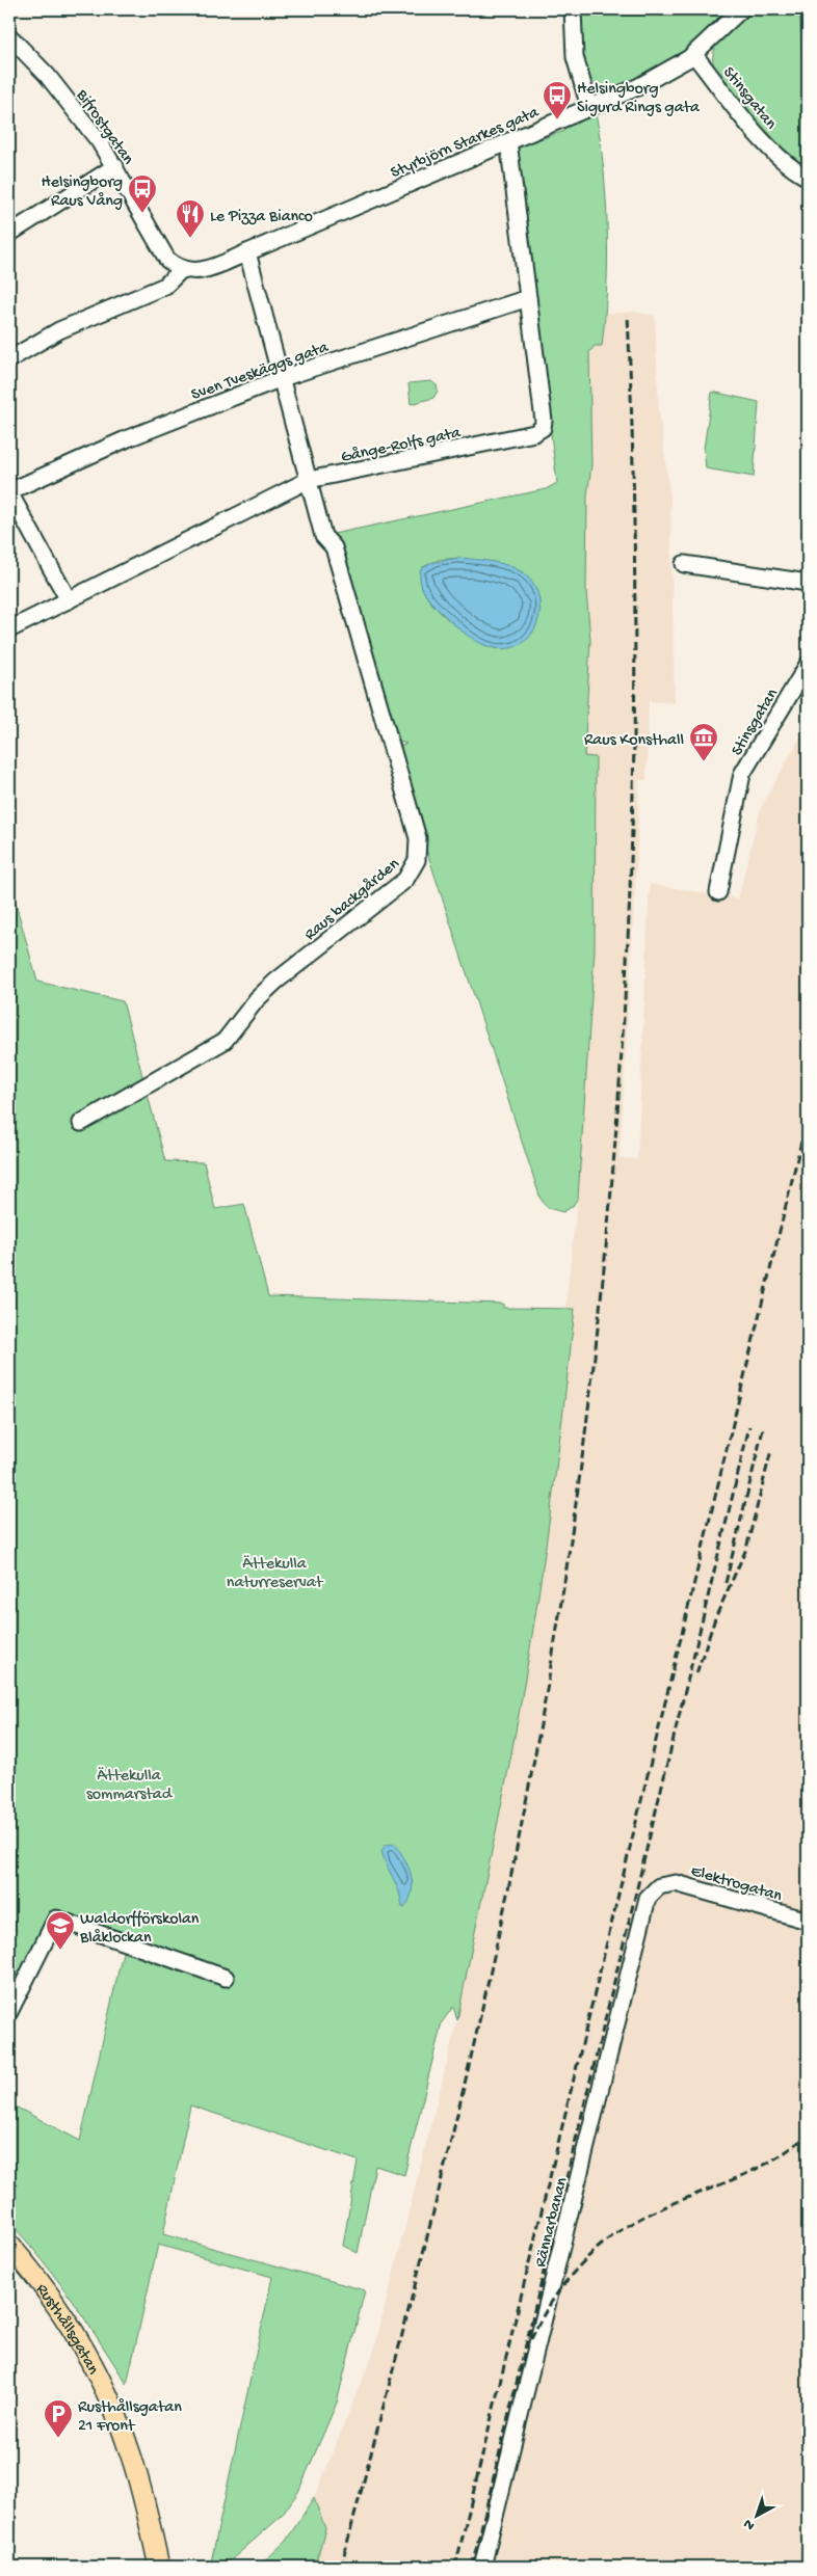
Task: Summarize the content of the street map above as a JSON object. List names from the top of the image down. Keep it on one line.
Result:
{"streets":{"main road":["Rusthållsgatan"],"street":["Stinsgatan","Bifrostgatan","Styrbjörn Starkes gata","Sven Tveskäggs gata","Gånge-Rolfs gata","Raus backgården","Elektrogatan","Rännarbanan"]},"crossings":[["Stinsgatan","Styrbjörn Starkes gata"],["Bifrostgatan","Styrbjörn Starkes gata"],["Styrbjörn Starkes gata","Gånge-Rolfs gata"],["Styrbjörn Starkes gata","Raus backgården"],["Sven Tveskäggs gata","Gånge-Rolfs gata"],["Sven Tveskäggs gata","Raus backgården"],["Gånge-Rolfs gata","Raus backgården"],["Elektrogatan","Rännarbanan"]],"parks":["Ättekulla naturreservat","Ättekulla sommarstad"],"places":{"bus stop":["Helsingborg Sigurd Rings gata","Helsingborg Raus Vång"],"restaurant":["Le Pizza Bianco"],"museum":["Raus Konsthall"],"school or university":["Waldorfförskolan Blåklockan"],"parking":["Rusthållsgatan 21 Front"]},"north":"bottom left"}
